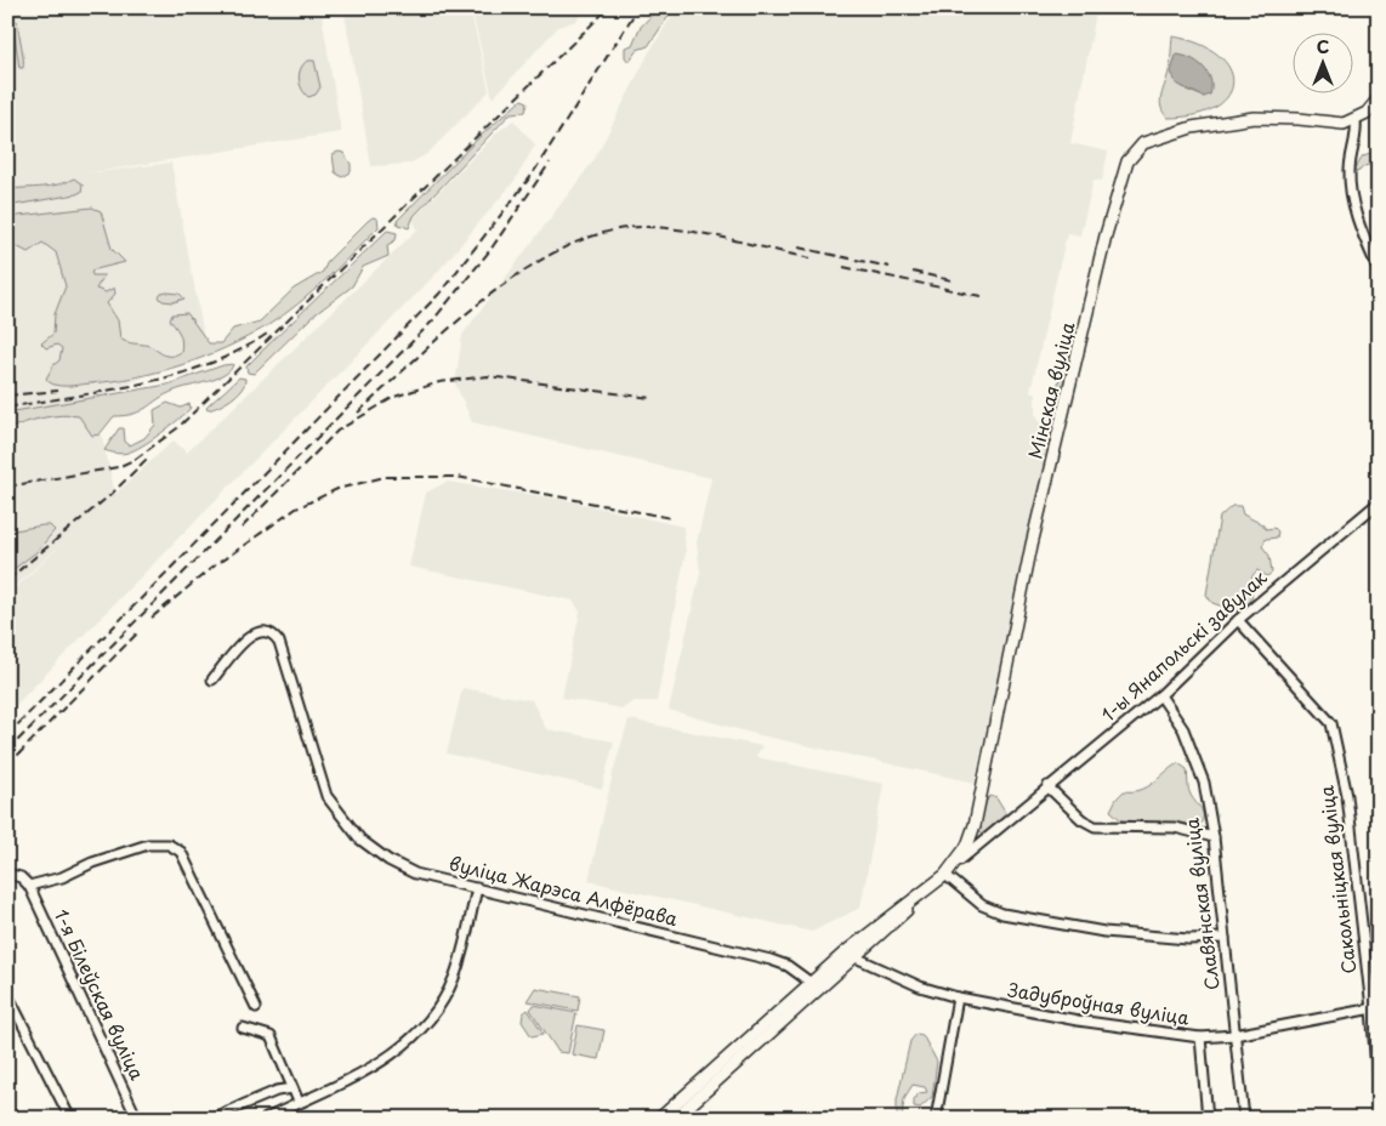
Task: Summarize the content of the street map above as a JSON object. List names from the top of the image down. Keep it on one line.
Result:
{"streets":{"main road":["Мінская вуліца"],"street":["1-ы Янапольскі завулак","Сакольніцкая вуліца","вуліца Жарэса Алфёрава","Славянская вуліца","1-я Білеўская вуліца","Задуброўная вуліца"]},"crossings":[["Мінская вуліца","1-ы Янапольскі завулак"],["1-ы Янапольскі завулак","Сакольніцкая вуліца"],["1-ы Янапольскі завулак","Славянская вуліца"],["Сакольніцкая вуліца","Задуброўная вуліца"],["Славянская вуліца","Задуброўная вуліца"]],"north":"top"}
